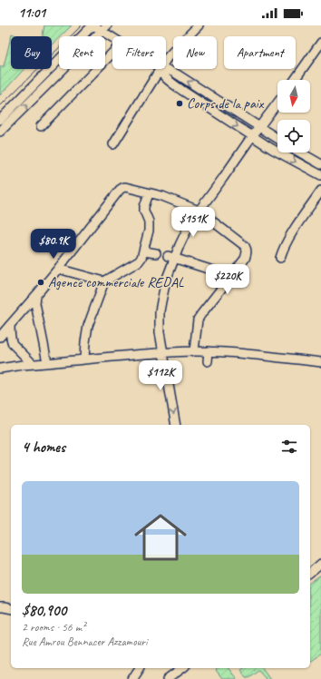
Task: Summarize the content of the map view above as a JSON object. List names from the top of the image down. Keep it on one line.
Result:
{"places":["Corps de la paix","Agence commerciale REDAL"],"north":"bottom","page":{"status":"11:01","chip":["Buy","Rent","Filters","New","Apartment"],"price":["$151K","$80.9K","$220K","$112K"],"heading":"4 homes","list":[{"name":"$80,900","note":"2 rooms · 56 m² · Rue Amrou Bennacer Azzamouri"}]}}
